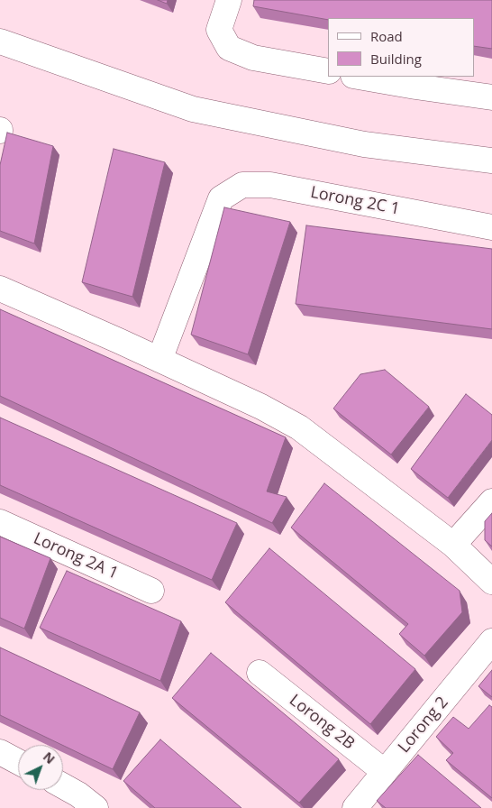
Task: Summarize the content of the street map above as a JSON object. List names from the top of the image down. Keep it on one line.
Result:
{"streets":{"street":["Lorong 2C 1","Lorong 2A 1","Lorong 2B","Lorong 2"]},"crossings":[["Lorong 2B","Lorong 2"]],"legend":["Road","Building"],"north":"top right"}
